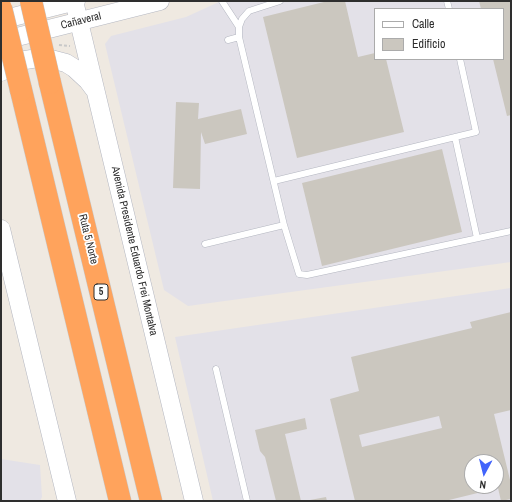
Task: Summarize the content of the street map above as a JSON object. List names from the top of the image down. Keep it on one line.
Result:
{"streets":{"highway":["Ruta 5 Norte","5"],"main road":["Cañaveral","Avenida Presidente Eduardo Frei Montalva"]},"crossings":[["Cañaveral","Avenida Presidente Eduardo Frei Montalva"]],"legend":["Calle","Edificio"],"north":"bottom"}
